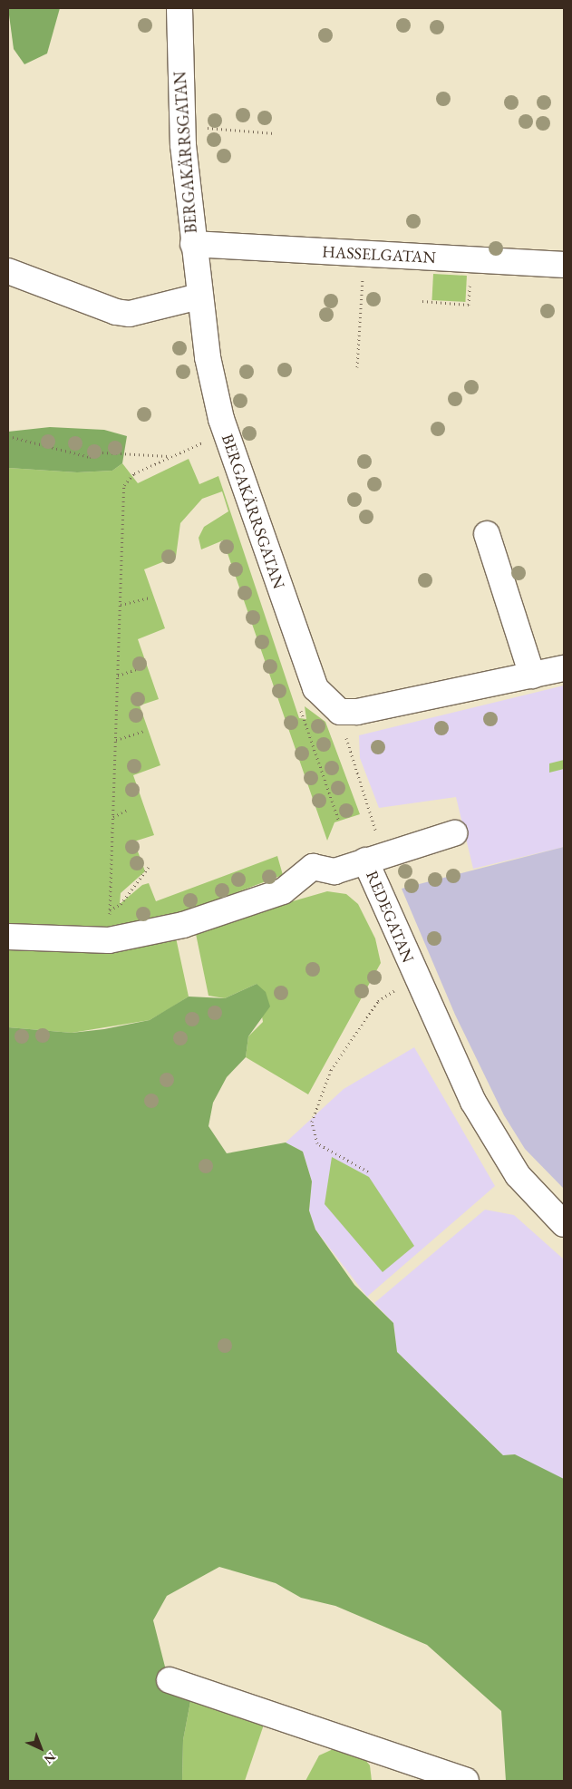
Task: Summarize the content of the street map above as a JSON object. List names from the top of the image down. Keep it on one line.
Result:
{"streets":{"street":["BERGAKÄRRSGATAN","HASSELGATAN","REDEGATAN"]},"crossings":[["BERGAKÄRRSGATAN","HASSELGATAN"]],"north":"bottom right"}
